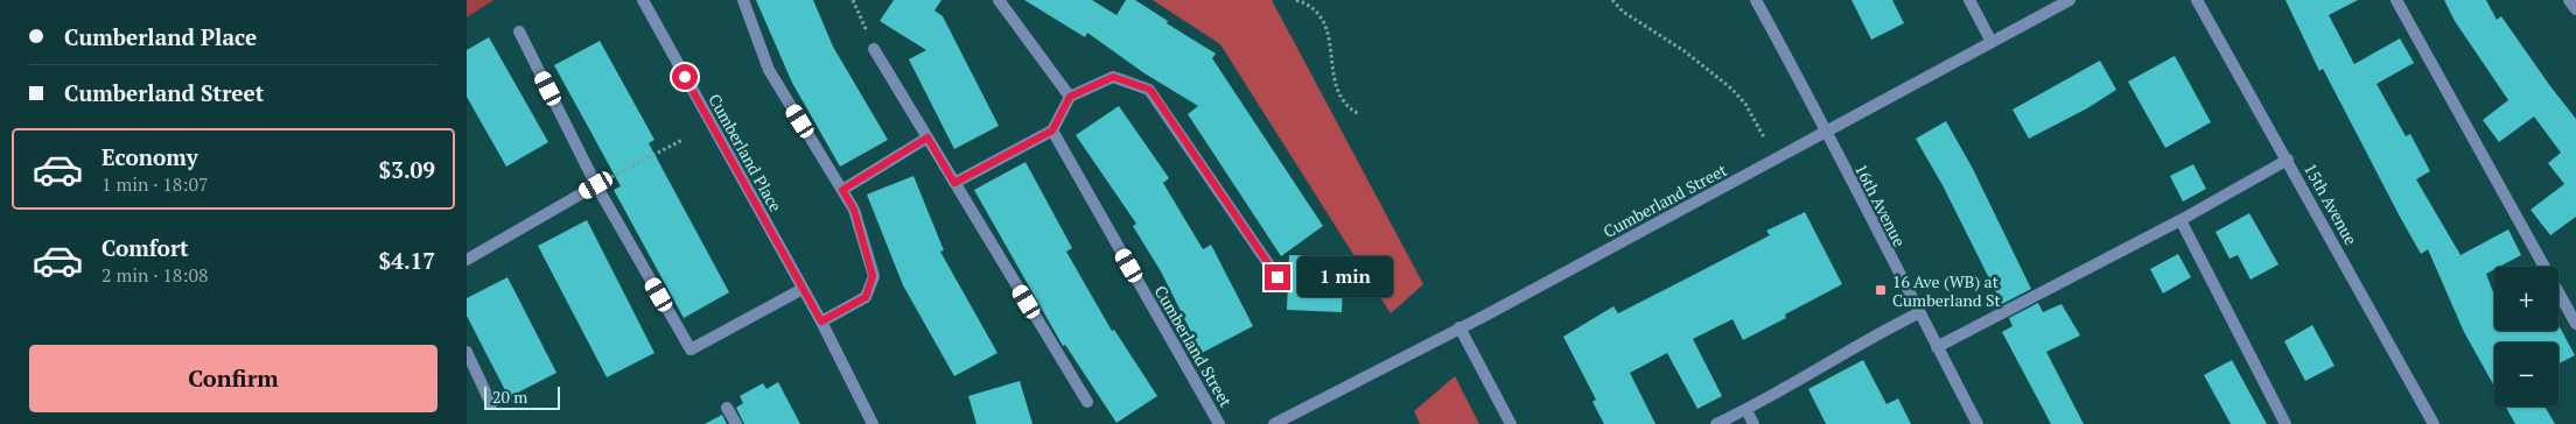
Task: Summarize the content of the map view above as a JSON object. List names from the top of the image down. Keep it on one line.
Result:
{"streets":{"street":["Cumberland Place","Cumberland Street","15th Avenue","16th Avenue"]},"crossings":[["Cumberland Street","16th Avenue"]],"places":{"transit":["16 Ave (WB) at Cumberland St"]},"scale_bar":"20 m","page":{"banner":["Cumberland Place","Cumberland Street"],"list":[{"name":"Economy","note":"1 min · 18:07","value":"$3.09"},{"name":"Comfort","note":"2 min · 18:08","value":"$4.17"}],"bubble":"1 min","map_buttons":["+","−"],"buttons":"Confirm","scale":"20 m"}}
